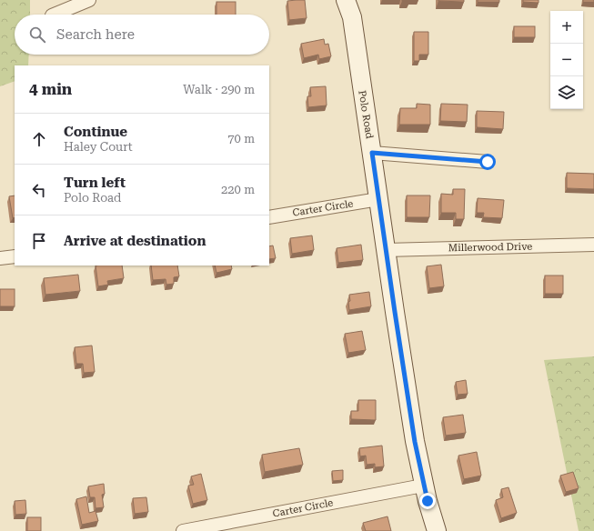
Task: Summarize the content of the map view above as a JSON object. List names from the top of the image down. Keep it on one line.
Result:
{"streets":{"main road":["Polo Road"],"street":["Carter Circle","Millerwood Drive"]},"crossings":[["Polo Road","Carter Circle"],["Polo Road","Millerwood Drive"]],"page":{"map_buttons":["+","−"],"search":"Search here","heading":["4 min","Walk · 290 m"],"list":[["Continue","Haley Court","70 m"],["Turn left","Polo Road","220 m"],"Arrive at destination"]}}
